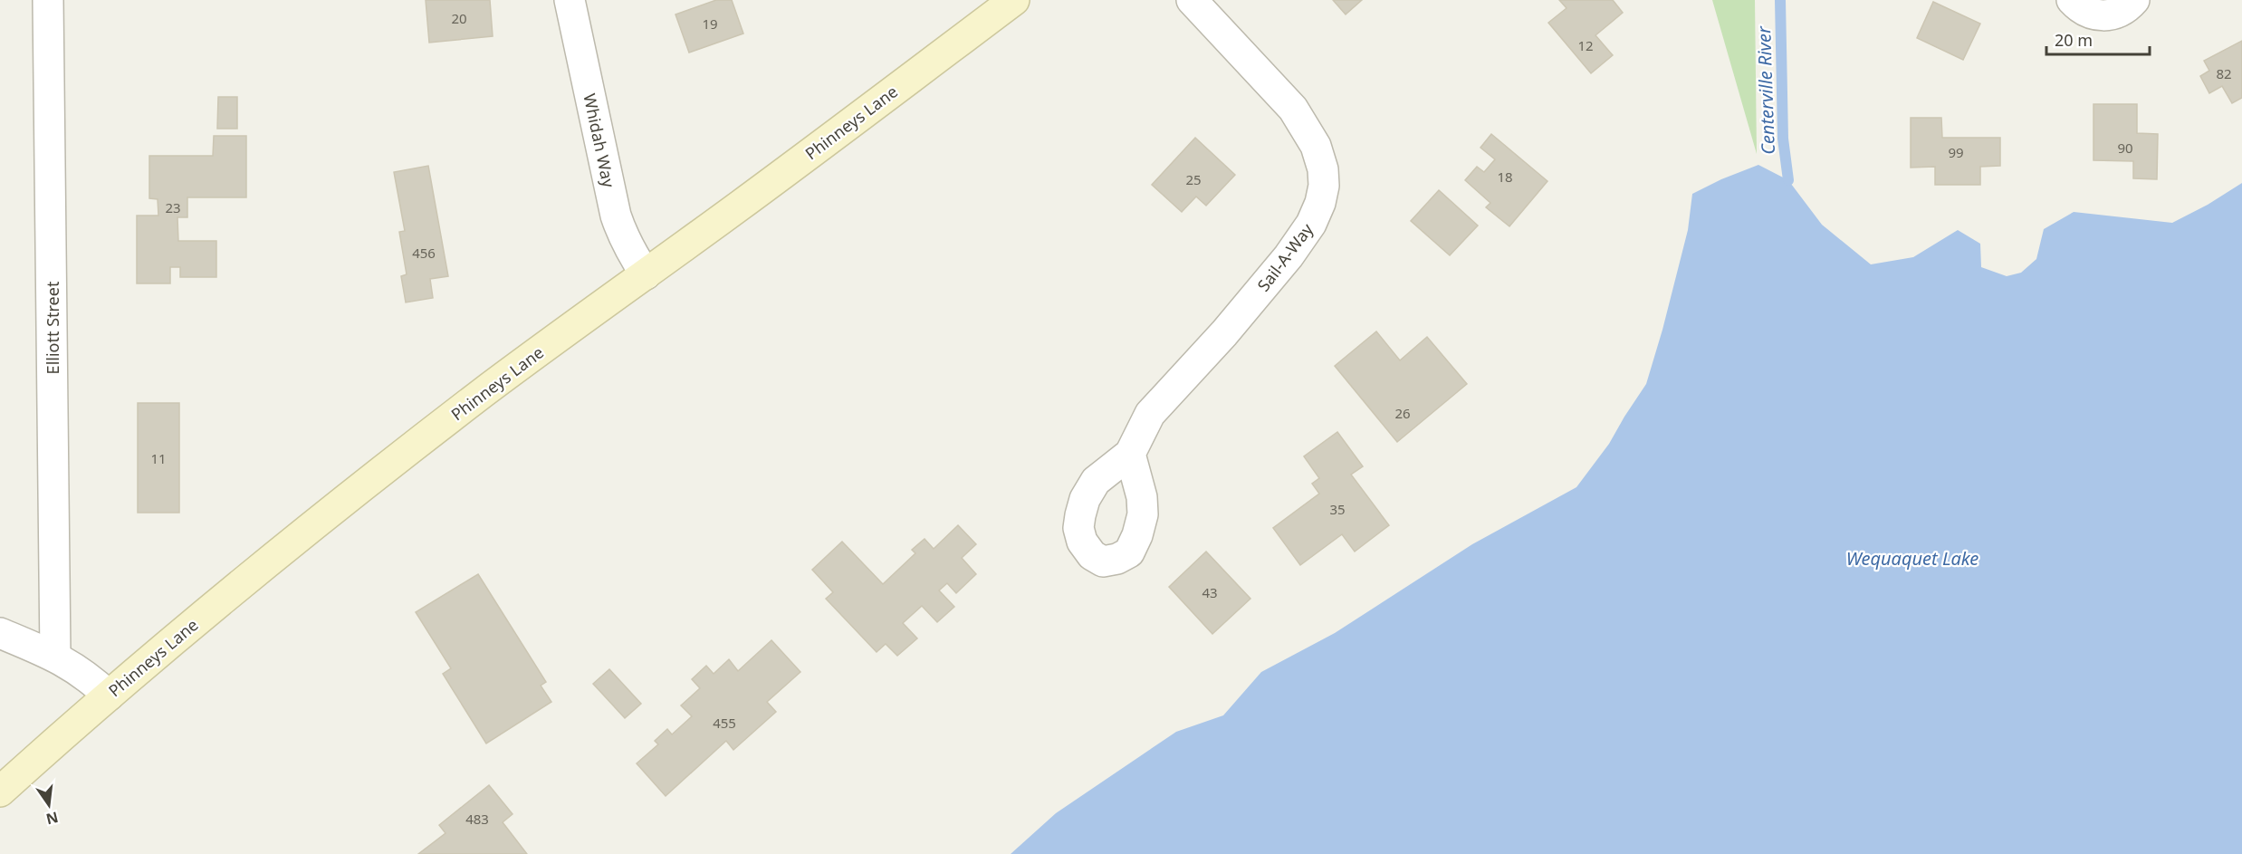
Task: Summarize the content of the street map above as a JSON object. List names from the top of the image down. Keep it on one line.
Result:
{"streets":{"main road":["Phinneys Lane"],"street":["Whidah Way","Sail-A-Way","Elliott Street"]},"crossings":[["Phinneys Lane","Whidah Way"]],"water":["Centerville River","Wequaquet Lake"],"house_numbers":["20","19","12","82","90","99","18","25","23","456","26","11","35","43","455","483"],"scale_bar":"20 m","north":"bottom"}
